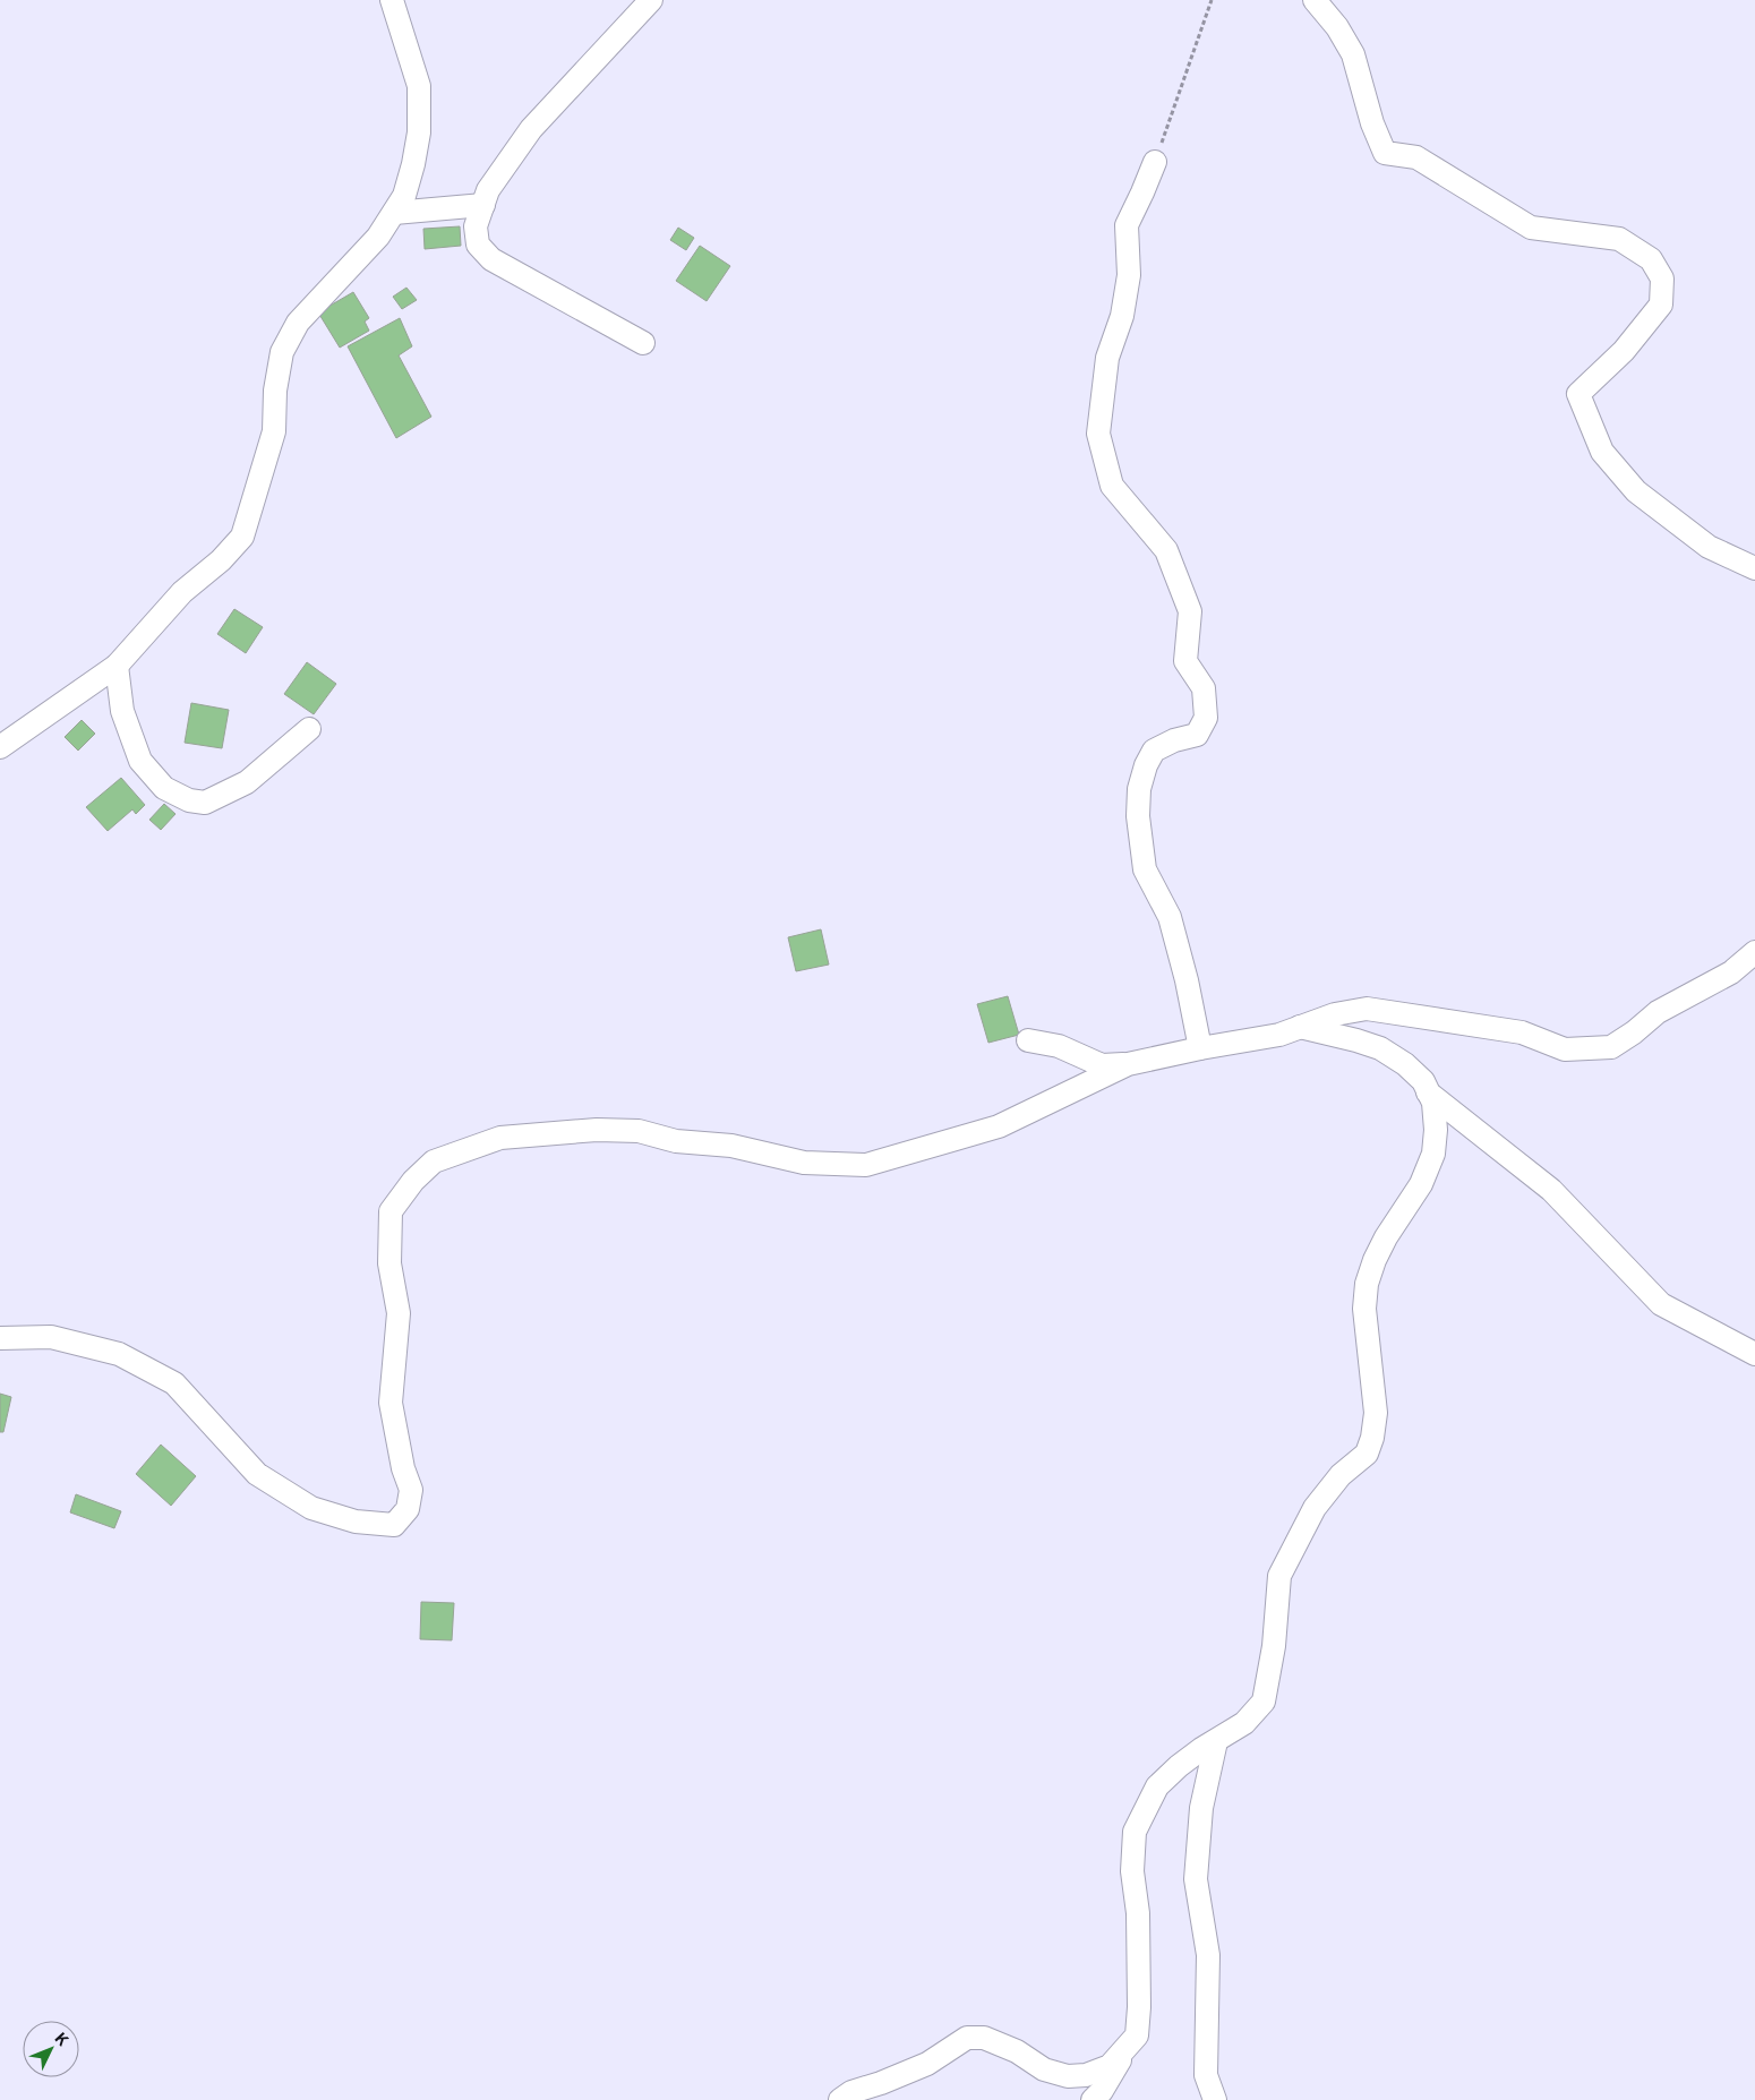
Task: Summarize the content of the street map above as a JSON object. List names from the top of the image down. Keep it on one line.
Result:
{"north":"top right"}
